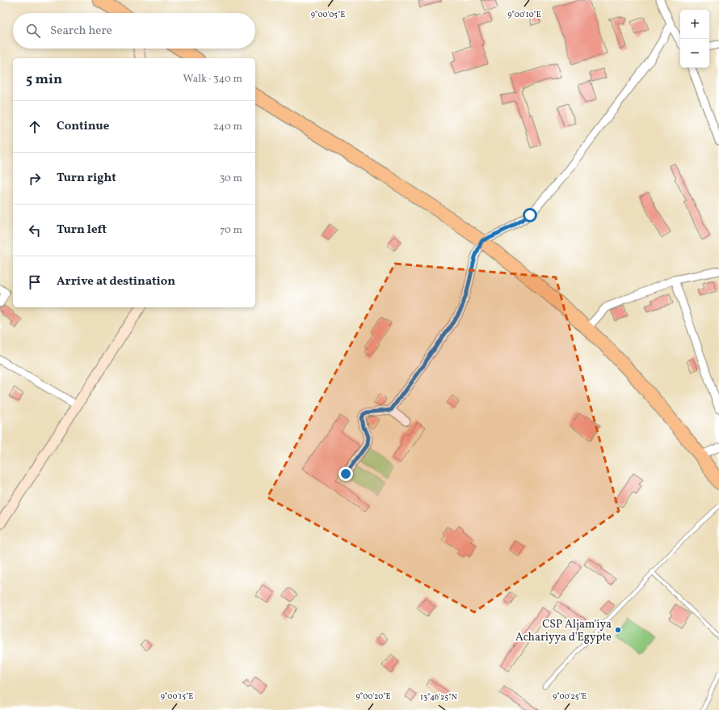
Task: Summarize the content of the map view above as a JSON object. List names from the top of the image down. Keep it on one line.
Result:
{"places":["CSP Aljam'iya Achariyya d'Egypte"],"page":{"map_buttons":["+","−"],"search":"Search here","heading":["5 min","Walk · 340 m"],"list":[["Continue","240 m"],["Turn right","30 m"],["Turn left","70 m"],"Arrive at destination"]},"coordinates":["9°00'05\"E","9°00'10\"E","9°00'15\"E","9°00'20\"E","9°00'25\"E","13°46'25\"N"]}
